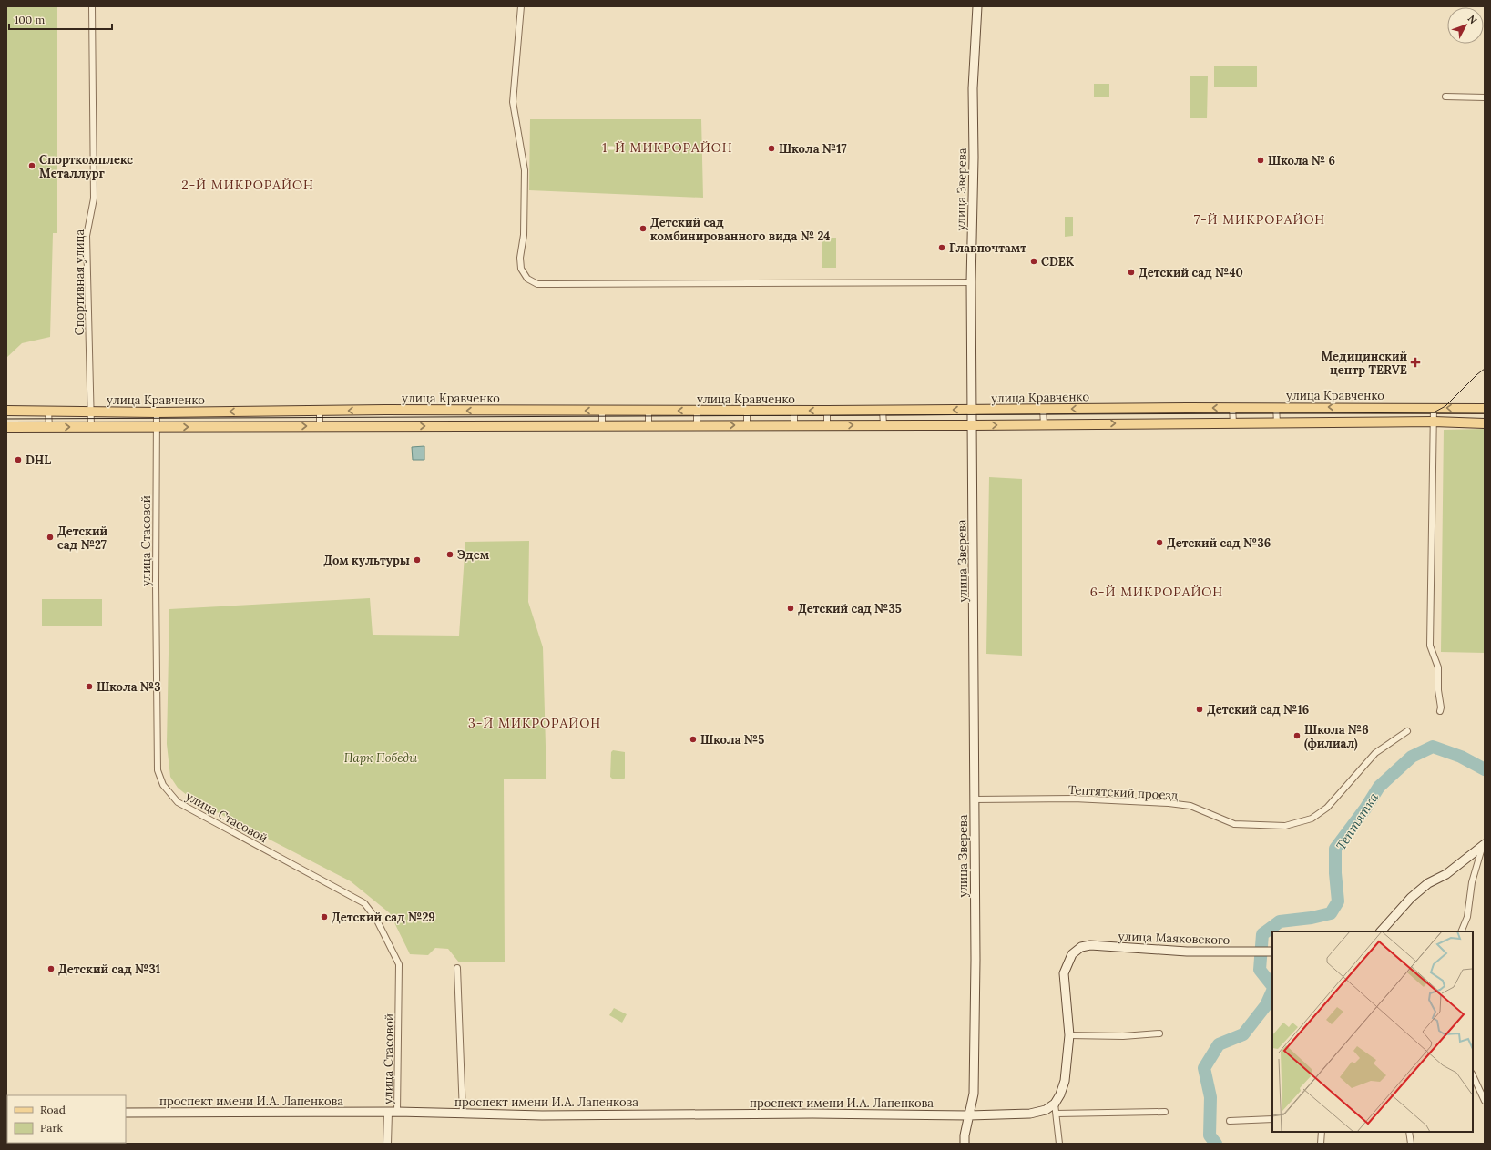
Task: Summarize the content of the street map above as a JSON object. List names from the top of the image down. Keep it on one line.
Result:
{"streets":{"main road":["улица Зверева","улица Кравченко","улица Маяковского","проспект имени И.А. Лапенкова"],"street":["Спортивная улица","улица Стасовой","Тептятский проезд"]},"crossings":[["улица Зверева","улица Кравченко"],["улица Зверева","Тептятский проезд"],["улица Зверева","проспект имени И.А. Лапенкова"],["Спортивная улица","улица Кравченко"],["улица Кравченко","улица Стасовой"],["улица Стасовой","проспект имени И.А. Лапенкова"]],"districts":["1-Й МИКРОРАЙОН","2-Й МИКРОРАЙОН","7-Й МИКРОРАЙОН","6-Й МИКРОРАЙОН","3-Й МИКРОРАЙОН"],"water":["Тептятка"],"parks":["Парк Победы"],"places":{"other":["Школа №17","Школа № 6","Спорткомплекс Металлург","Детский сад комбинированного вида № 24","Главпочтамт","CDEK","Детский сад №40","DHL","Детский сад №27","Детский сад №36","Эдем","Дом культуры","Детский сад №35","Школа №3","Детский сад №16","Школа №6 (филиал)","Школа №5","Детский сад №29","Детский сад №31"],"health":["Медицинский центр TERVE"]},"legend":["Road","Park"],"scale_bar":"100 m","north":"top right"}
